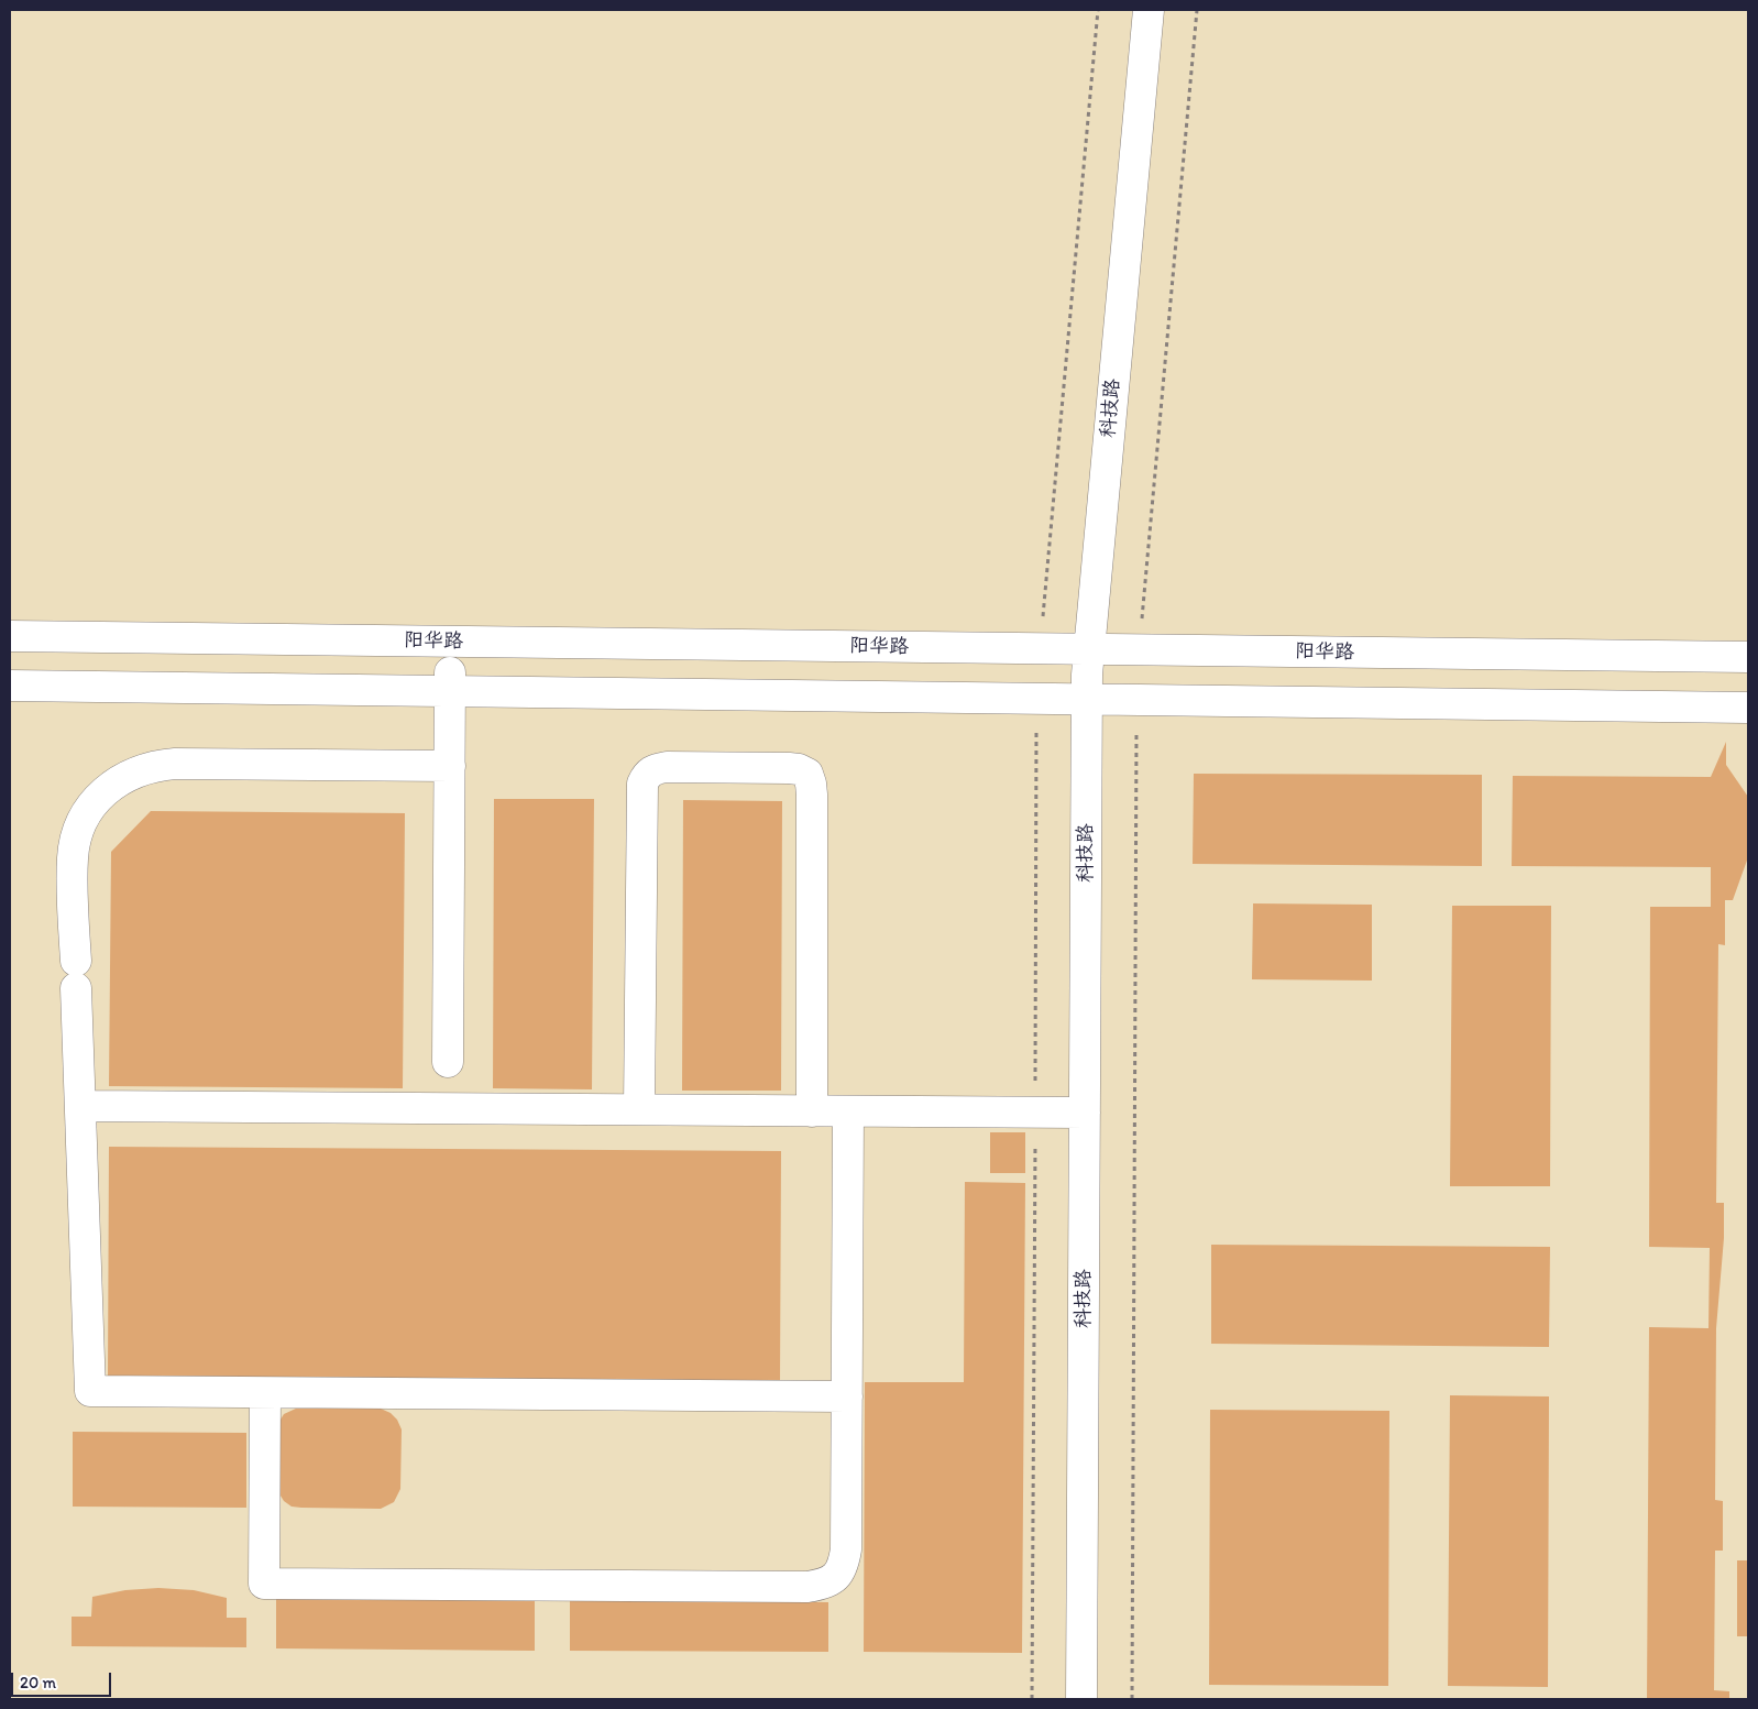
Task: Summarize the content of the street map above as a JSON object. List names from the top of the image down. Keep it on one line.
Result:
{"streets":{"street":["科技路","阳华路"]},"crossings":[["科技路","阳华路"]],"scale_bar":"20 m"}
